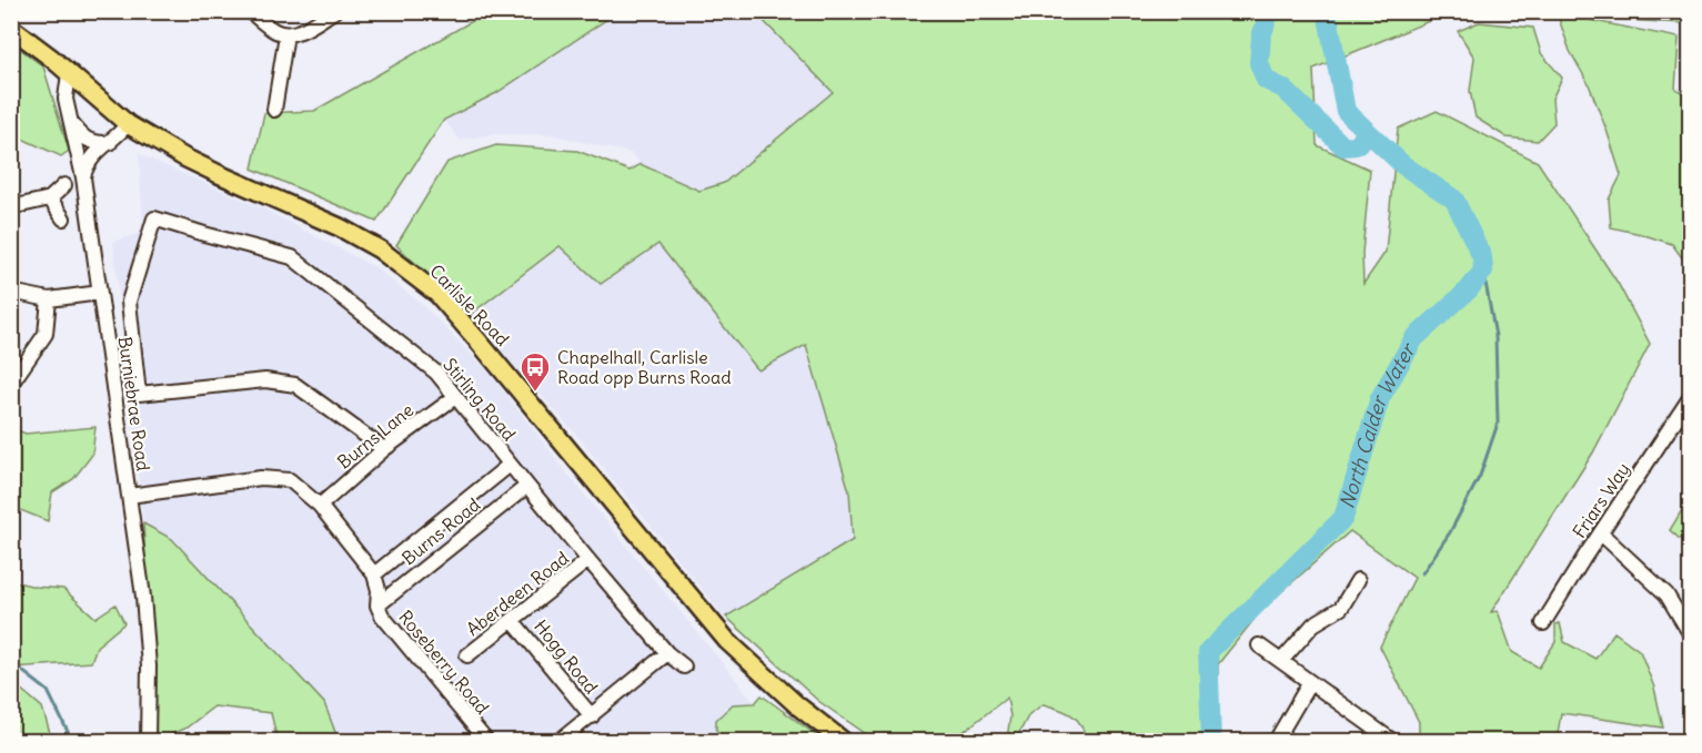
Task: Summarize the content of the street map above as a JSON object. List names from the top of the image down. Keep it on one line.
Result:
{"streets":{"main road":["Carlisle Road"],"street":["Stirling Road","Burniebrae Road","Burns Lane","Friars Way","Burns Road","Aberdeen Road","Hogg Road","Roseberry Road"]},"crossings":[["Carlisle Road","Burniebrae Road"],["Stirling Road","Burns Lane"],["Stirling Road","Burns Road"],["Stirling Road","Aberdeen Road"],["Burns Road","Roseberry Road"],["Aberdeen Road","Hogg Road"]],"water":["North Calder Water"],"places":{"bus stop":["Chapelhall, Carlisle Road opp Burns Road"]}}
